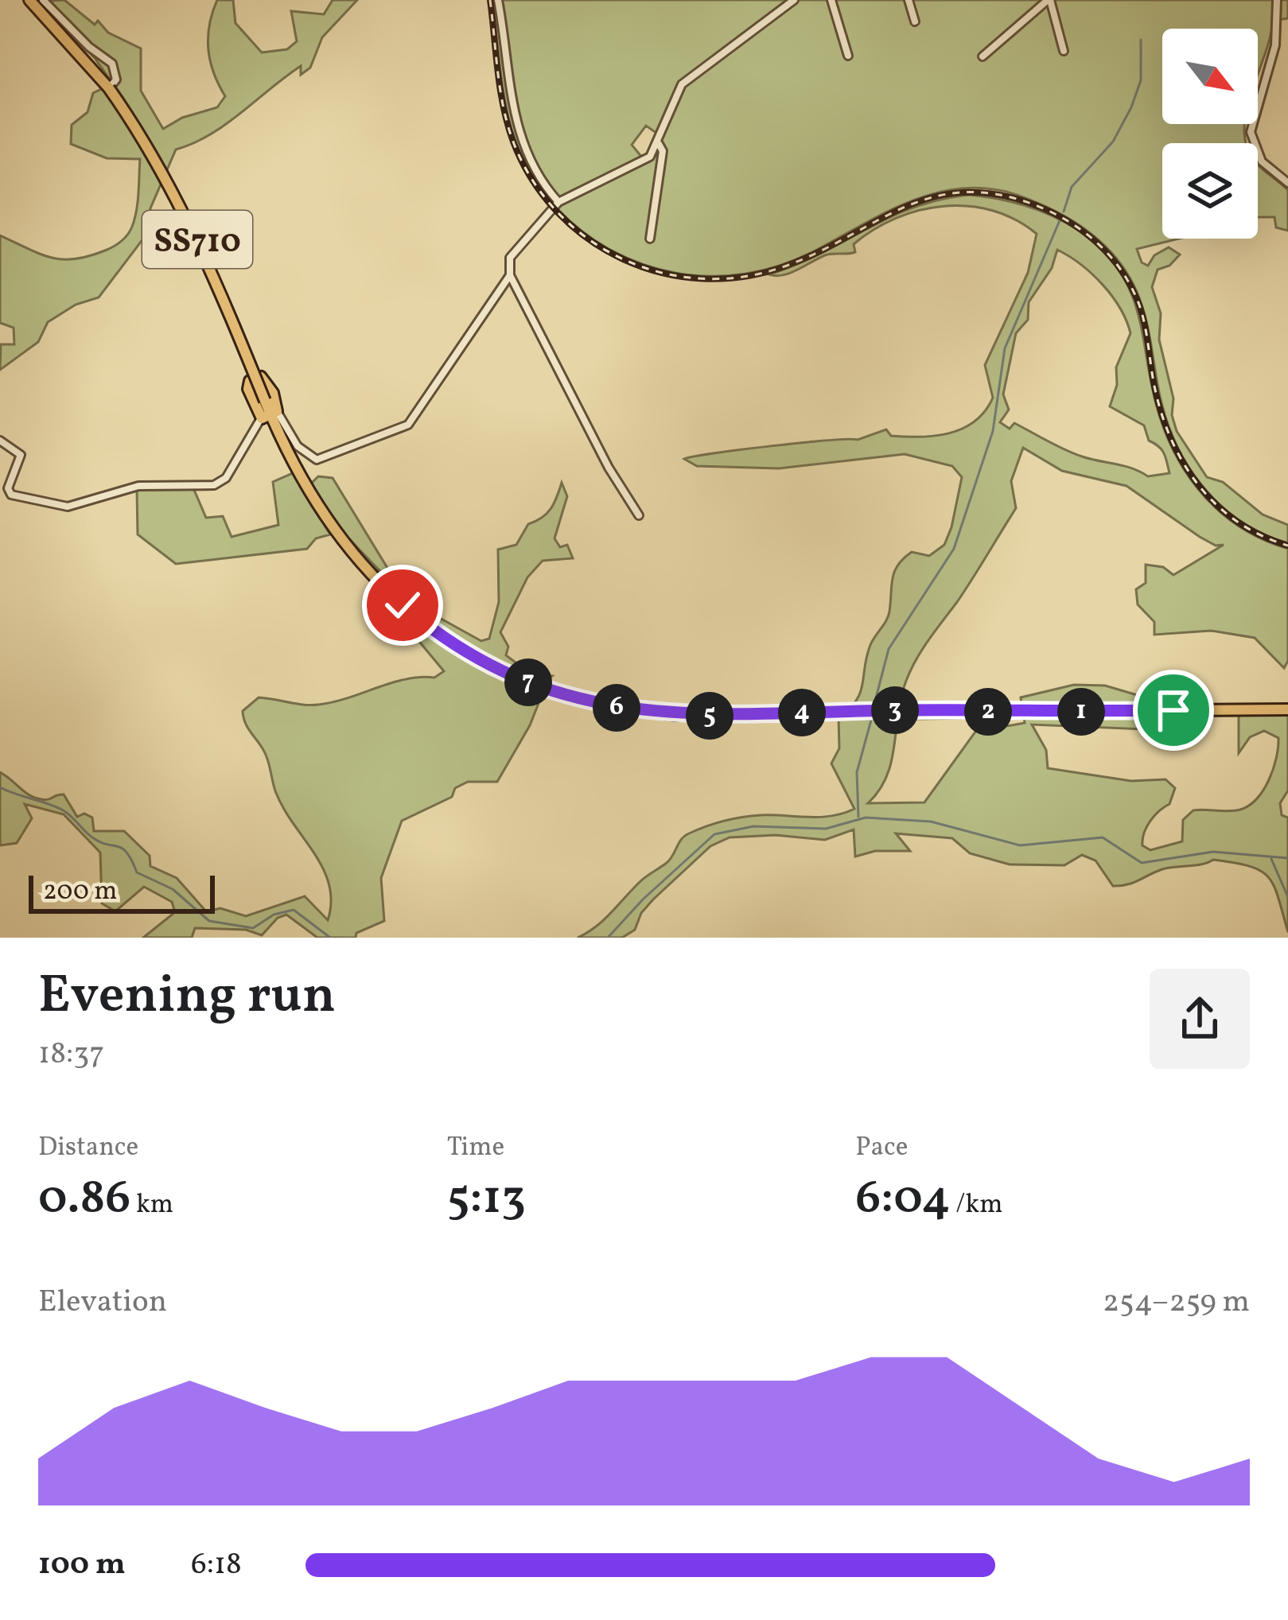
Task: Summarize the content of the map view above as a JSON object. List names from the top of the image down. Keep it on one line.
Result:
{"streets":{"main road":["SS710"]},"scale_bar":"200 m","north":"bottom right","page":{"pins":["7","6","3","1","2","4","5"],"scale":"200 m","heading":["Evening run","18:37"],"stats":[["Distance","0.86 km"],["Time","5:13"],["Pace","6:04 /km"]],"chart":["Elevation","254–259 m"],"list":[{"name":"100 m","note":"6:18"}]}}
